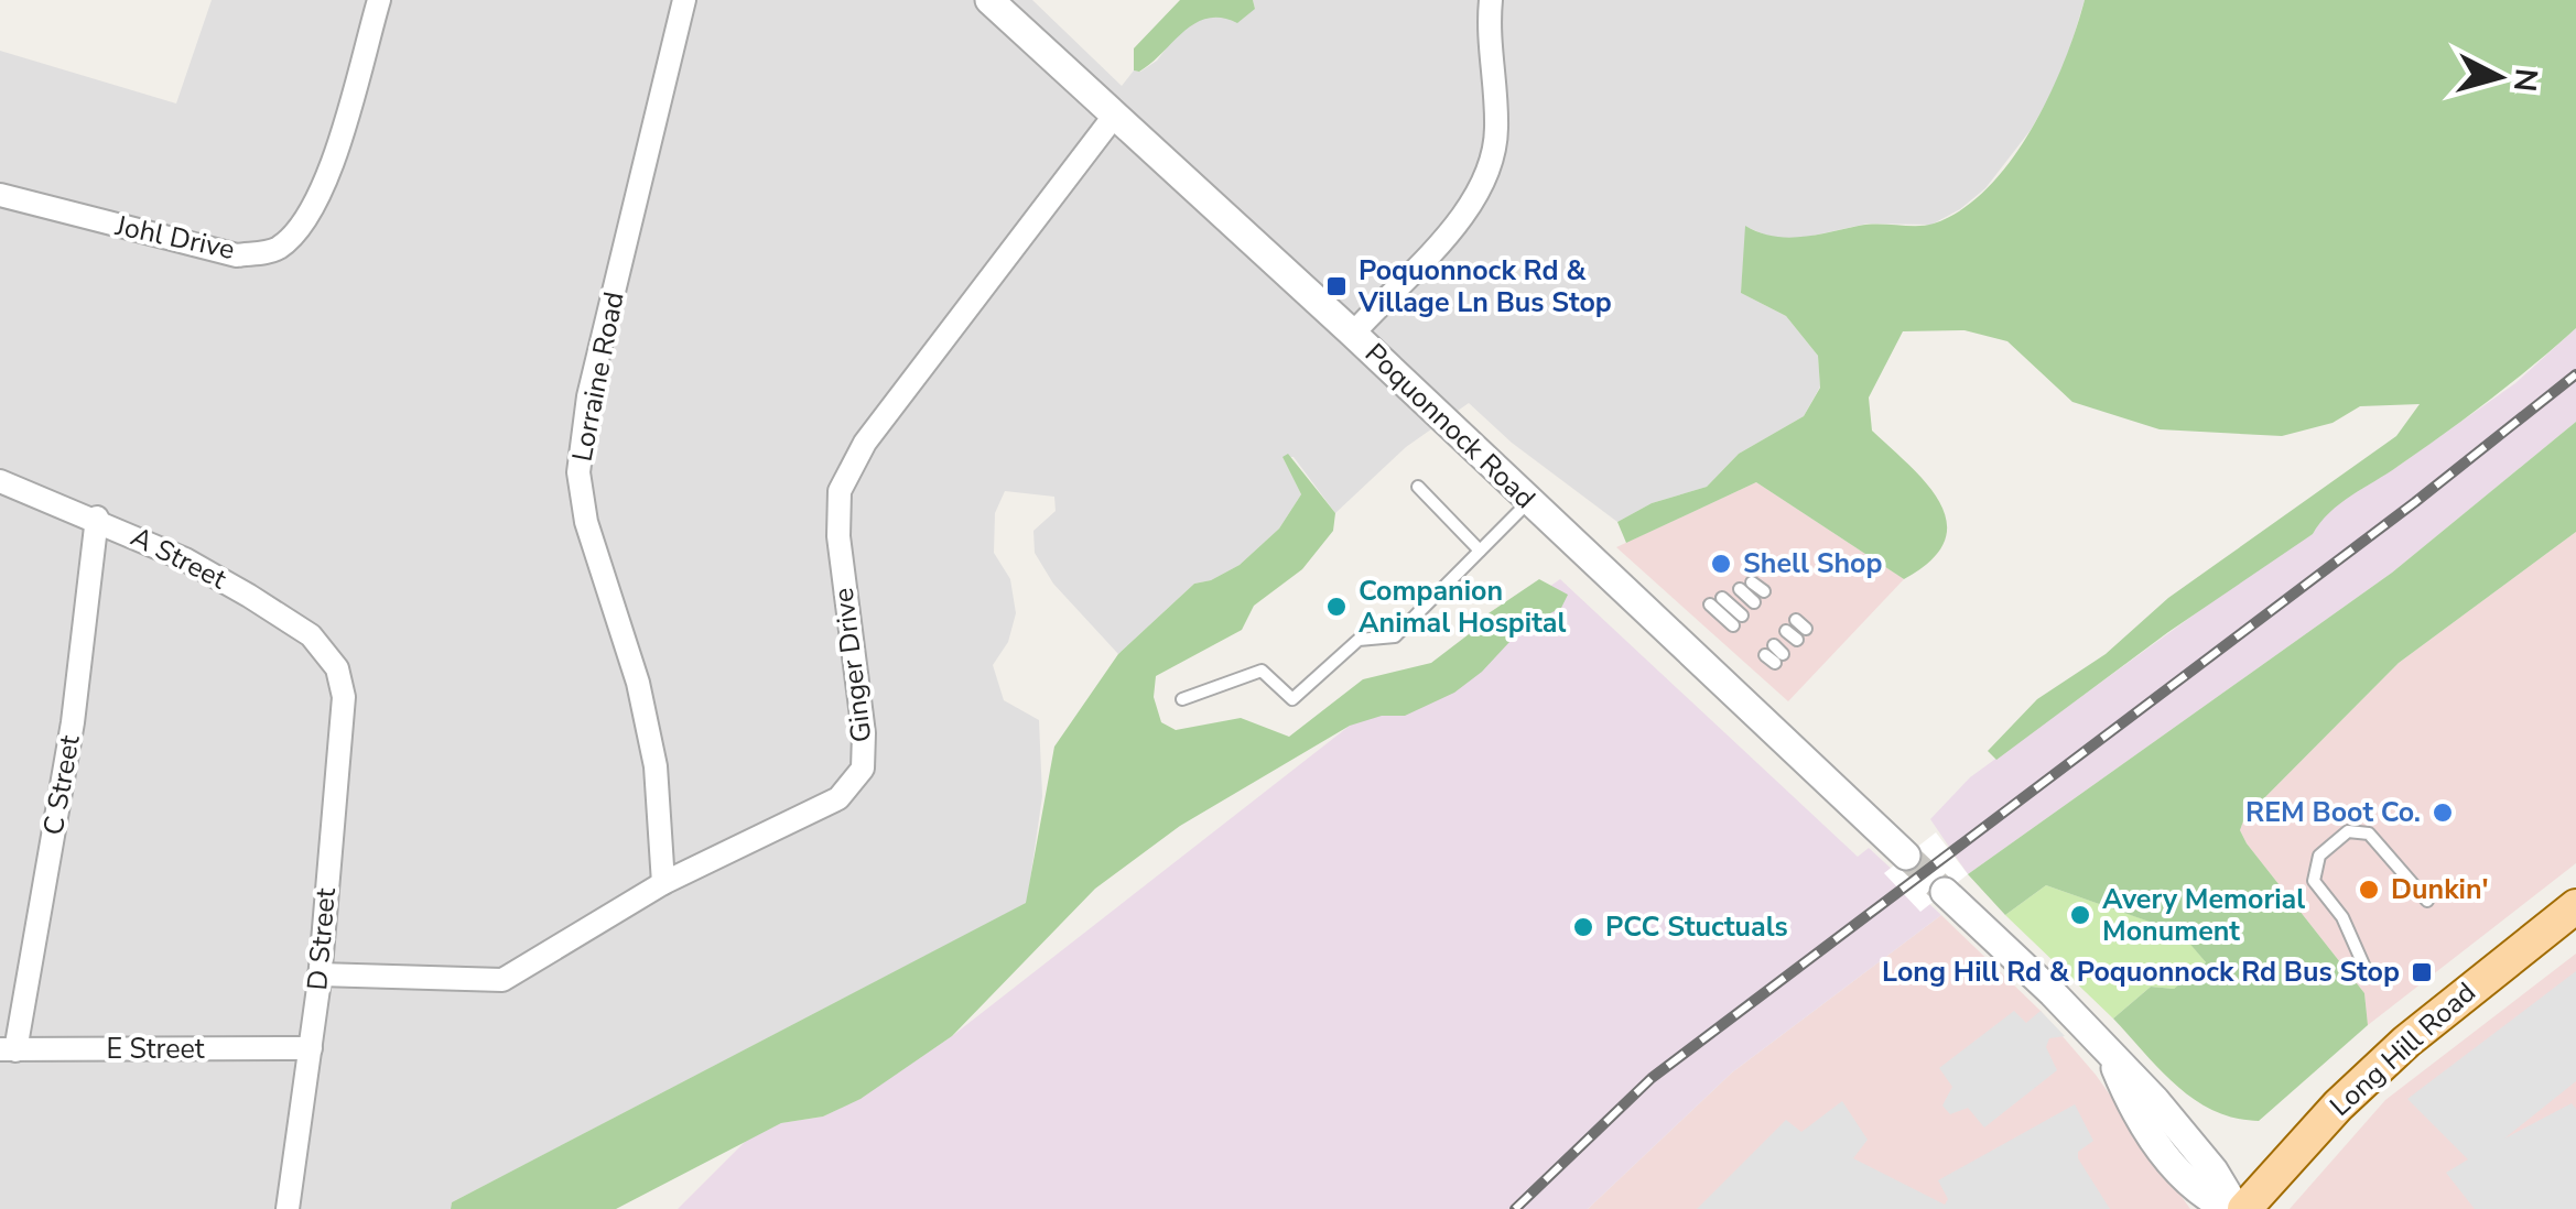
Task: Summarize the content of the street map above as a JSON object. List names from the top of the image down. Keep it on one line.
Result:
{"streets":{"main road":["Long Hill Road"],"street":["Johl Drive","Lorraine Road","Poquonnock Road","A Street","Ginger Drive","C Street","D Street","E Street"]},"crossings":[["Lorraine Road","Ginger Drive"],["Poquonnock Road","Ginger Drive"],["A Street","C Street"],["A Street","D Street"],["Ginger Drive","D Street"],["C Street","E Street"],["D Street","E Street"]],"places":{"transit":["Poquonnock Rd & Village Ln Bus Stop","Long Hill Rd & Poquonnock Rd Bus Stop"],"other":["Shell Shop","Companion Animal Hospital","REM Boot Co.","Dunkin'","Avery Memorial Monument","PCC Stuctuals"]},"north":"right"}
